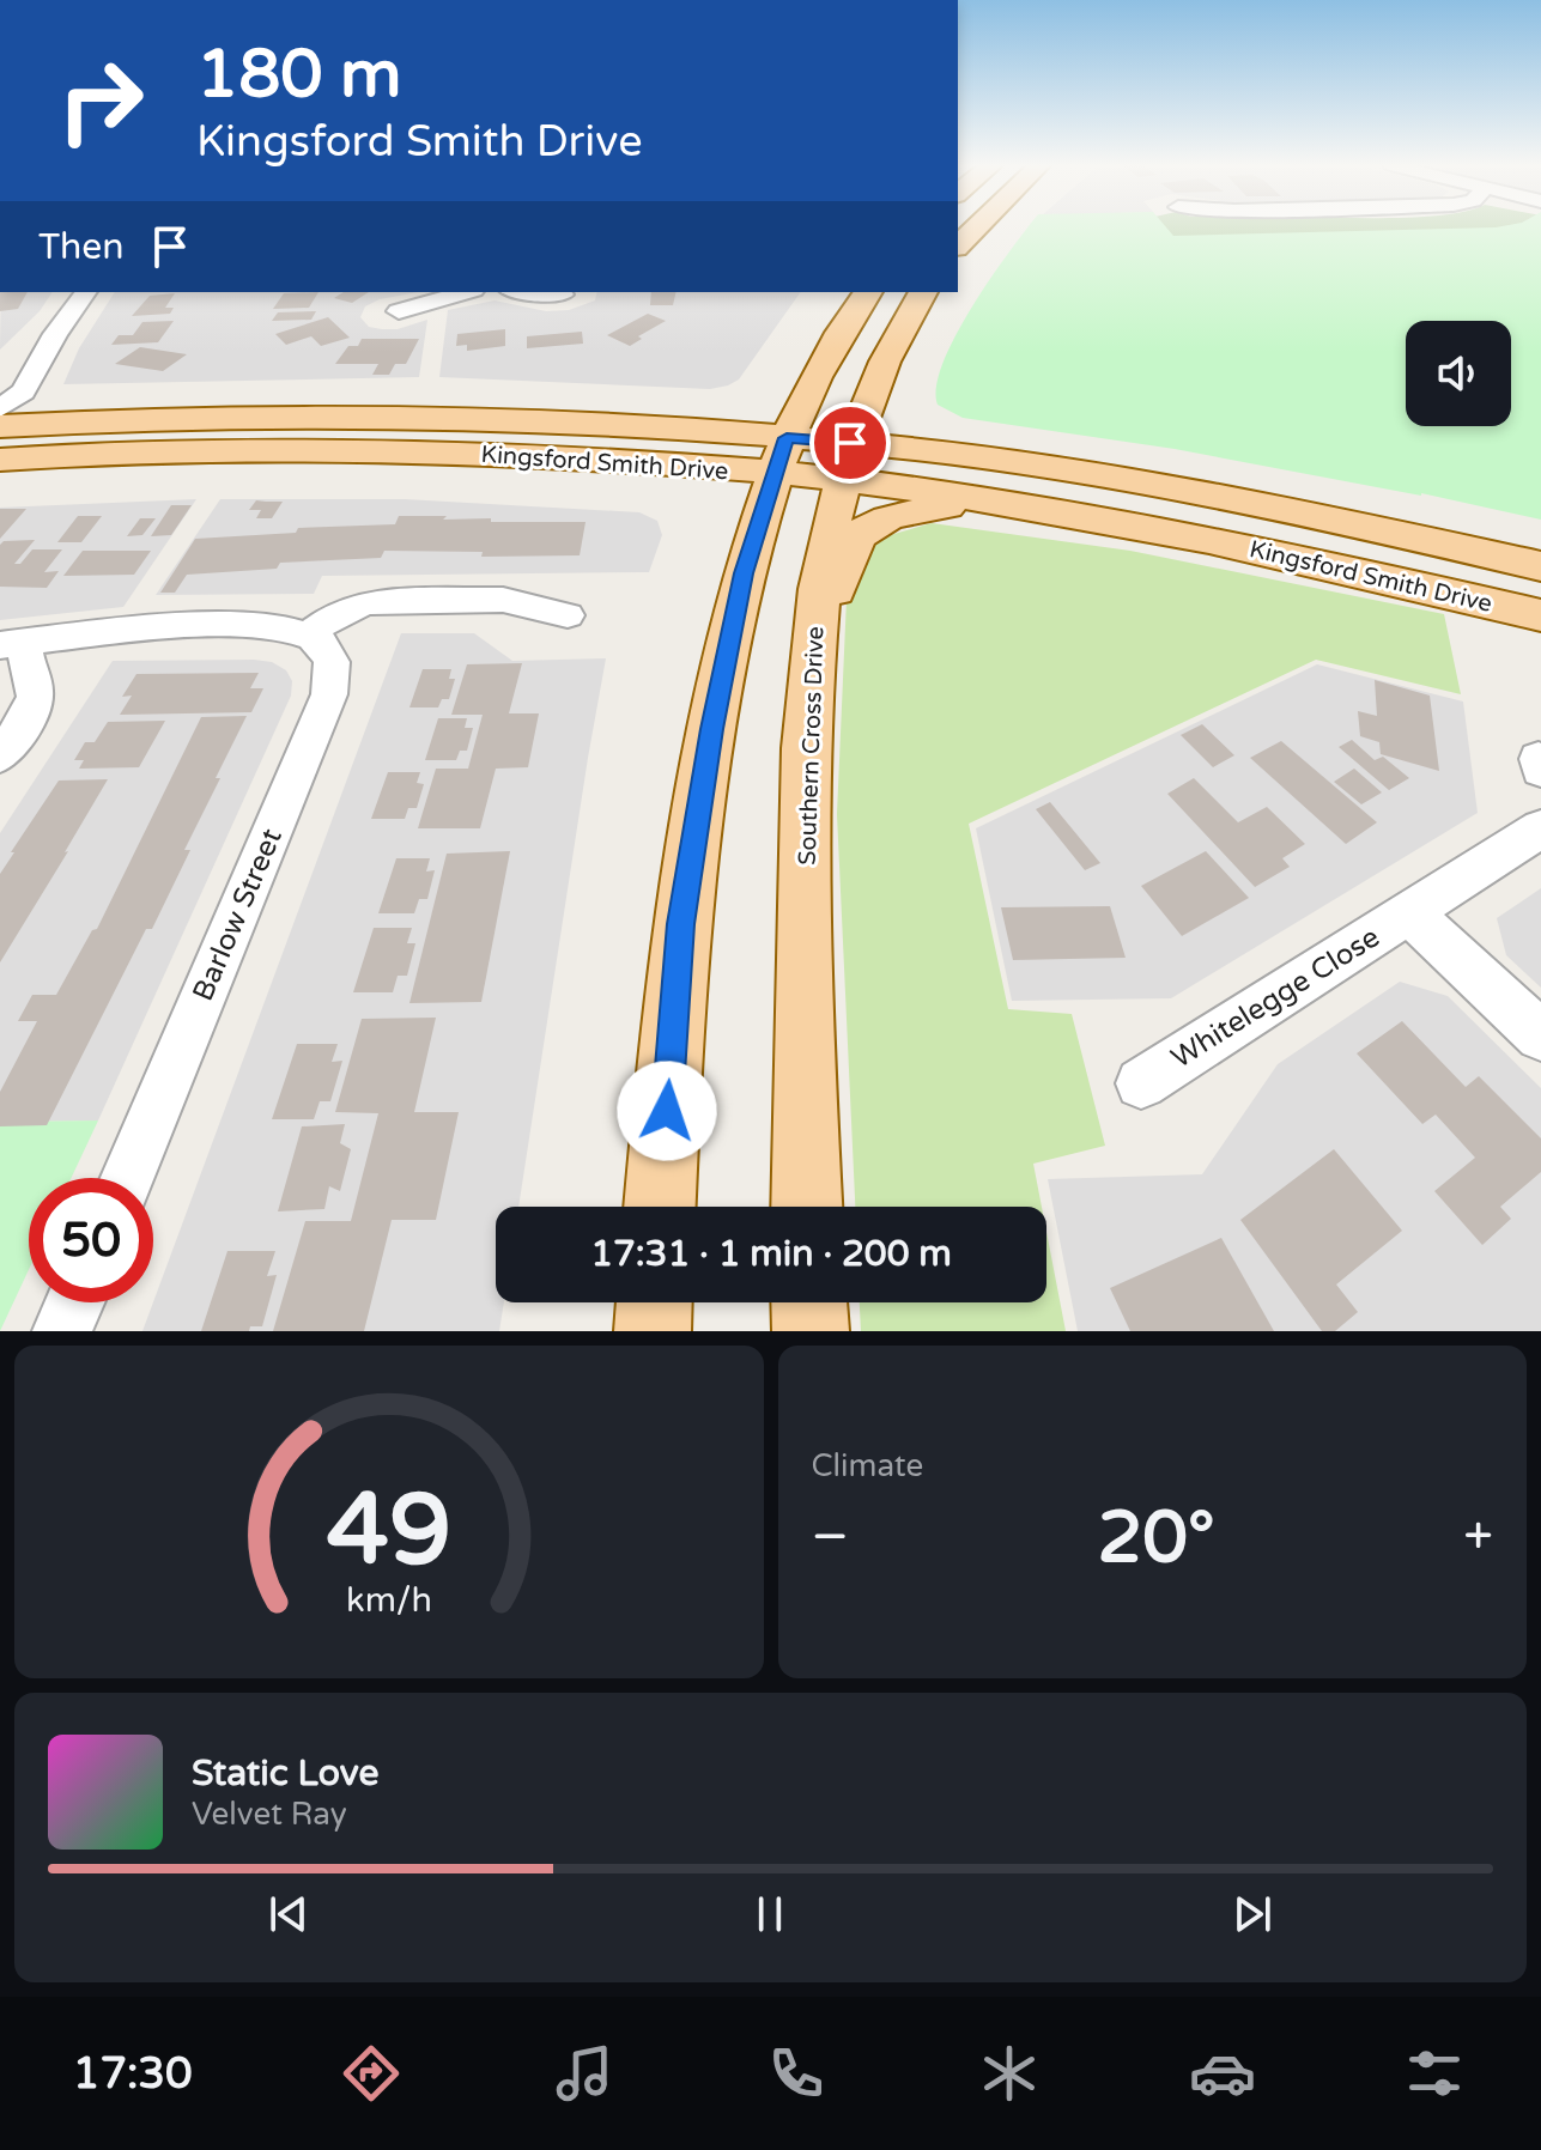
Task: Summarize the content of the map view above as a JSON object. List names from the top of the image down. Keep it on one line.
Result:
{"streets":{"main road":["Kingsford Smith Drive","Southern Cross Drive"],"street":["Barlow Street","Whitelegge Close"]},"crossings":[["Kingsford Smith Drive","Southern Cross Drive"]],"page":{"turn":["180 m","Kingsford Smith Drive"],"then":"Then","limit":"50","trip":"17:31 · 1 min · 200 m","tile":"Climate","heat":["−","20°","+"],"song":["Static Love","Velvet Ray"],"tabs":"17:30","gauge":["49","km/h"]}}
